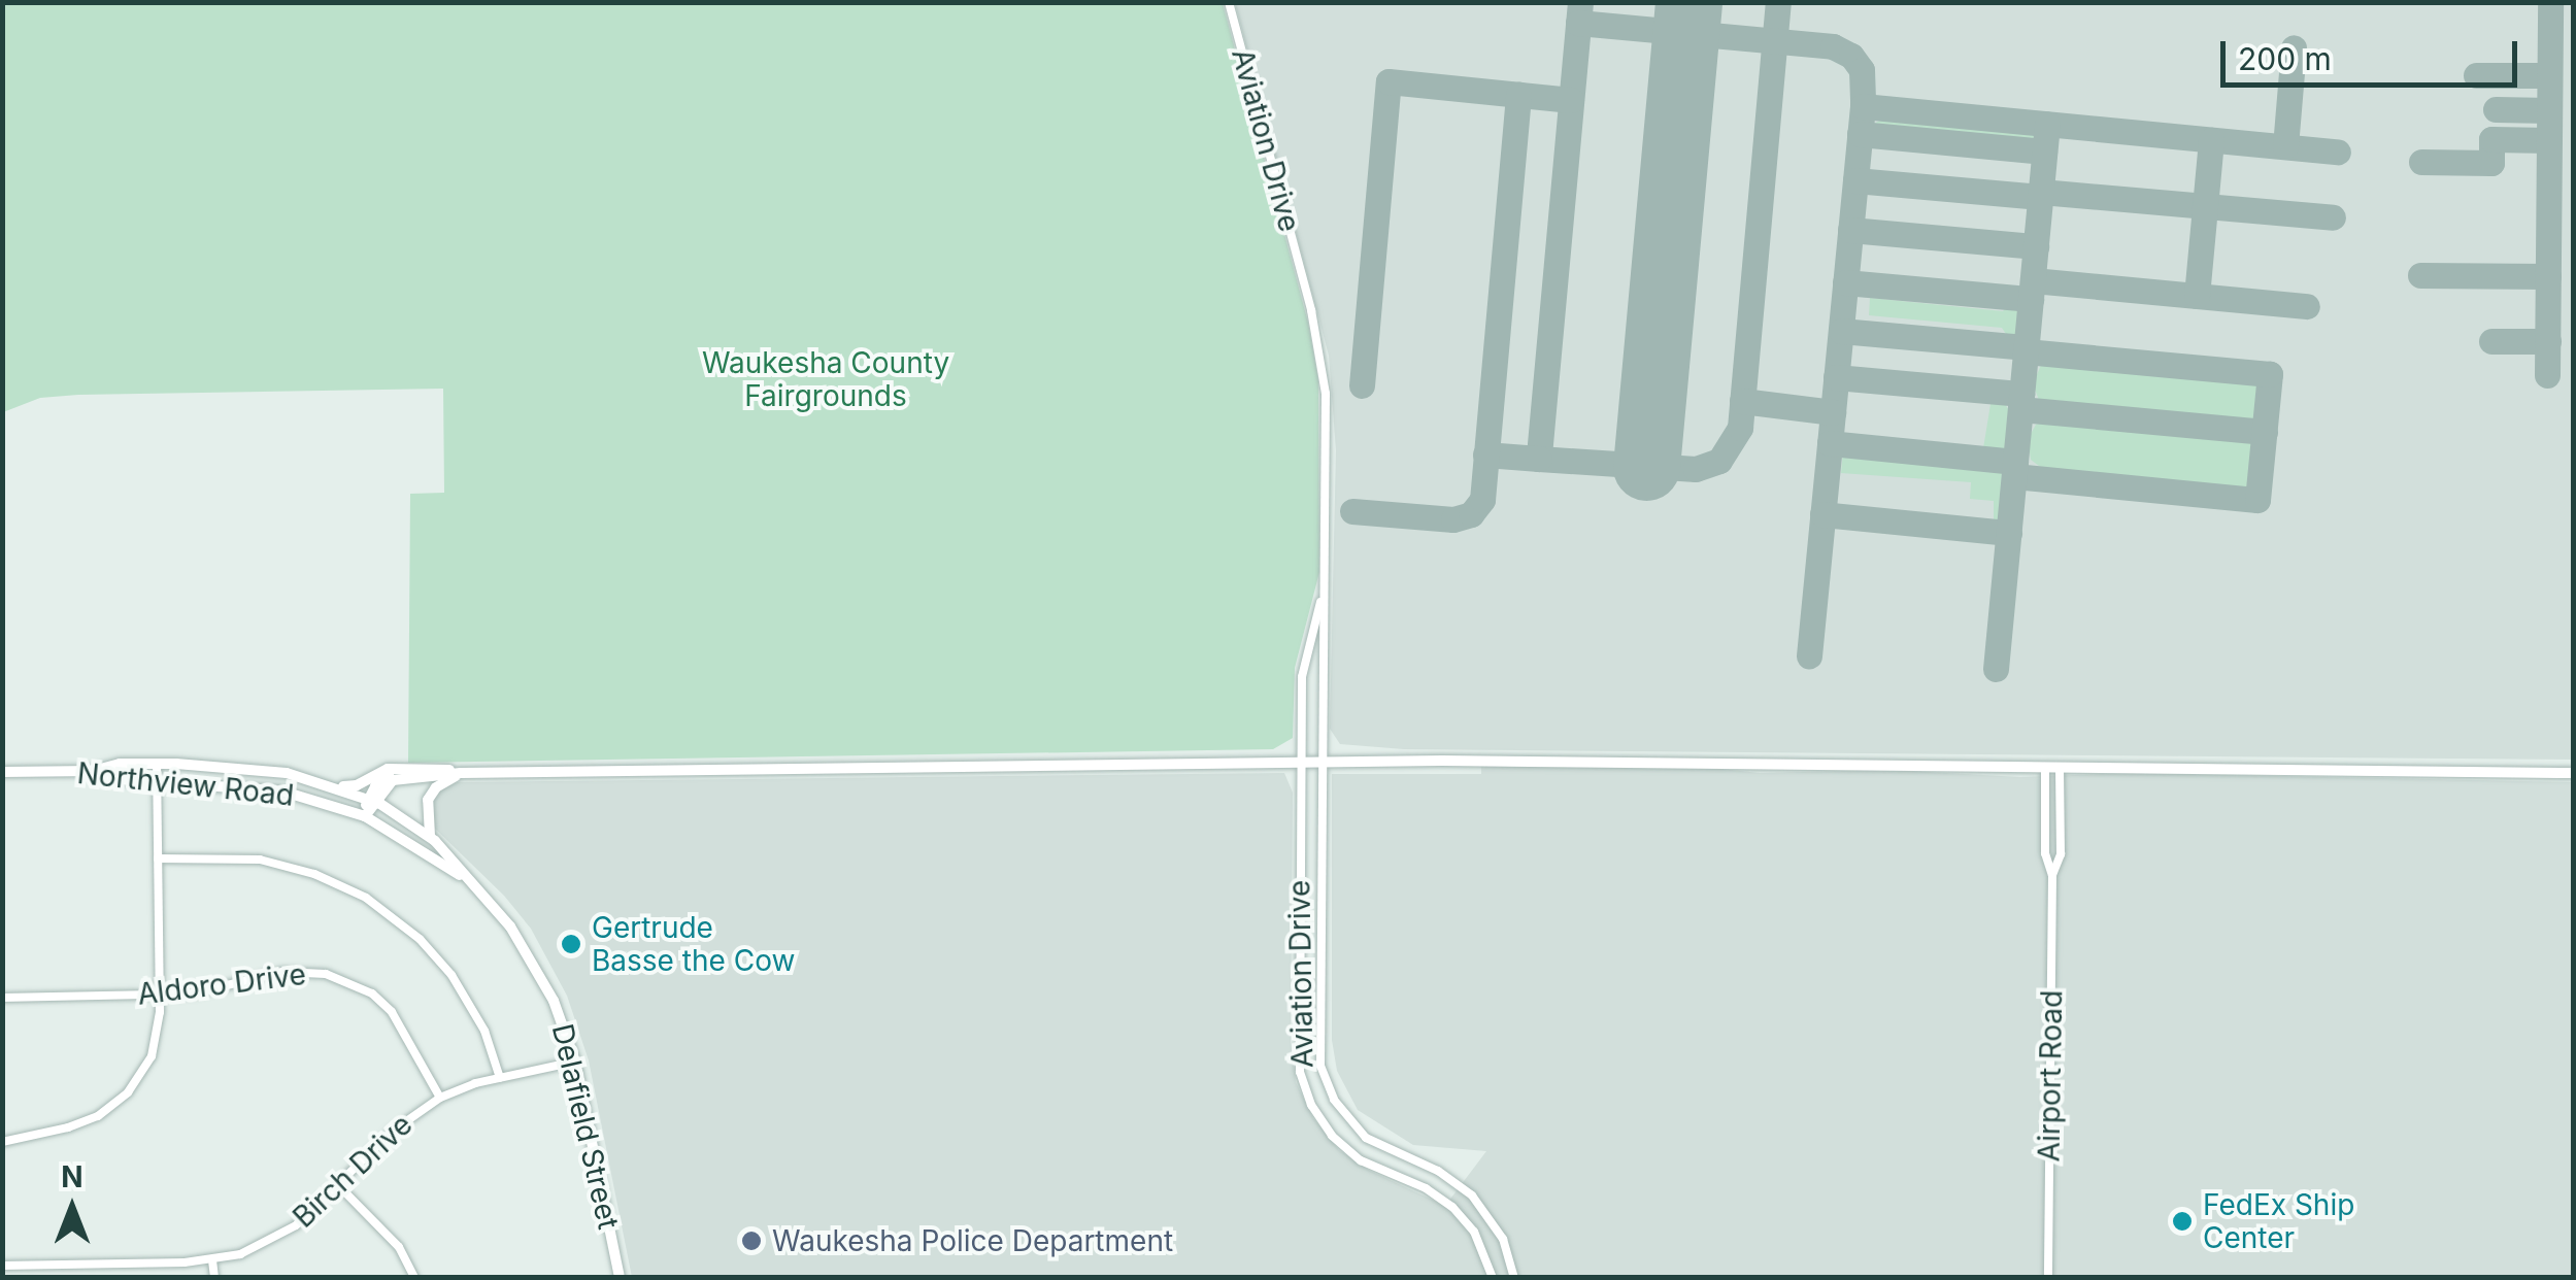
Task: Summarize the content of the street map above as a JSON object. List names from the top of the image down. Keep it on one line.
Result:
{"streets":{"street":["Aviation Drive","Northview Road","Aldoro Drive","Airport Road","Delafield Street","Birch Drive"]},"crossings":[["Northview Road","Delafield Street"],["Aldoro Drive","Birch Drive"],["Delafield Street","Birch Drive"]],"parks":["Waukesha County Fairgrounds"],"places":["Gertrude Basse the Cow","FedEx Ship Center","Waukesha Police Department"],"scale_bar":"200 m","north":"top"}
